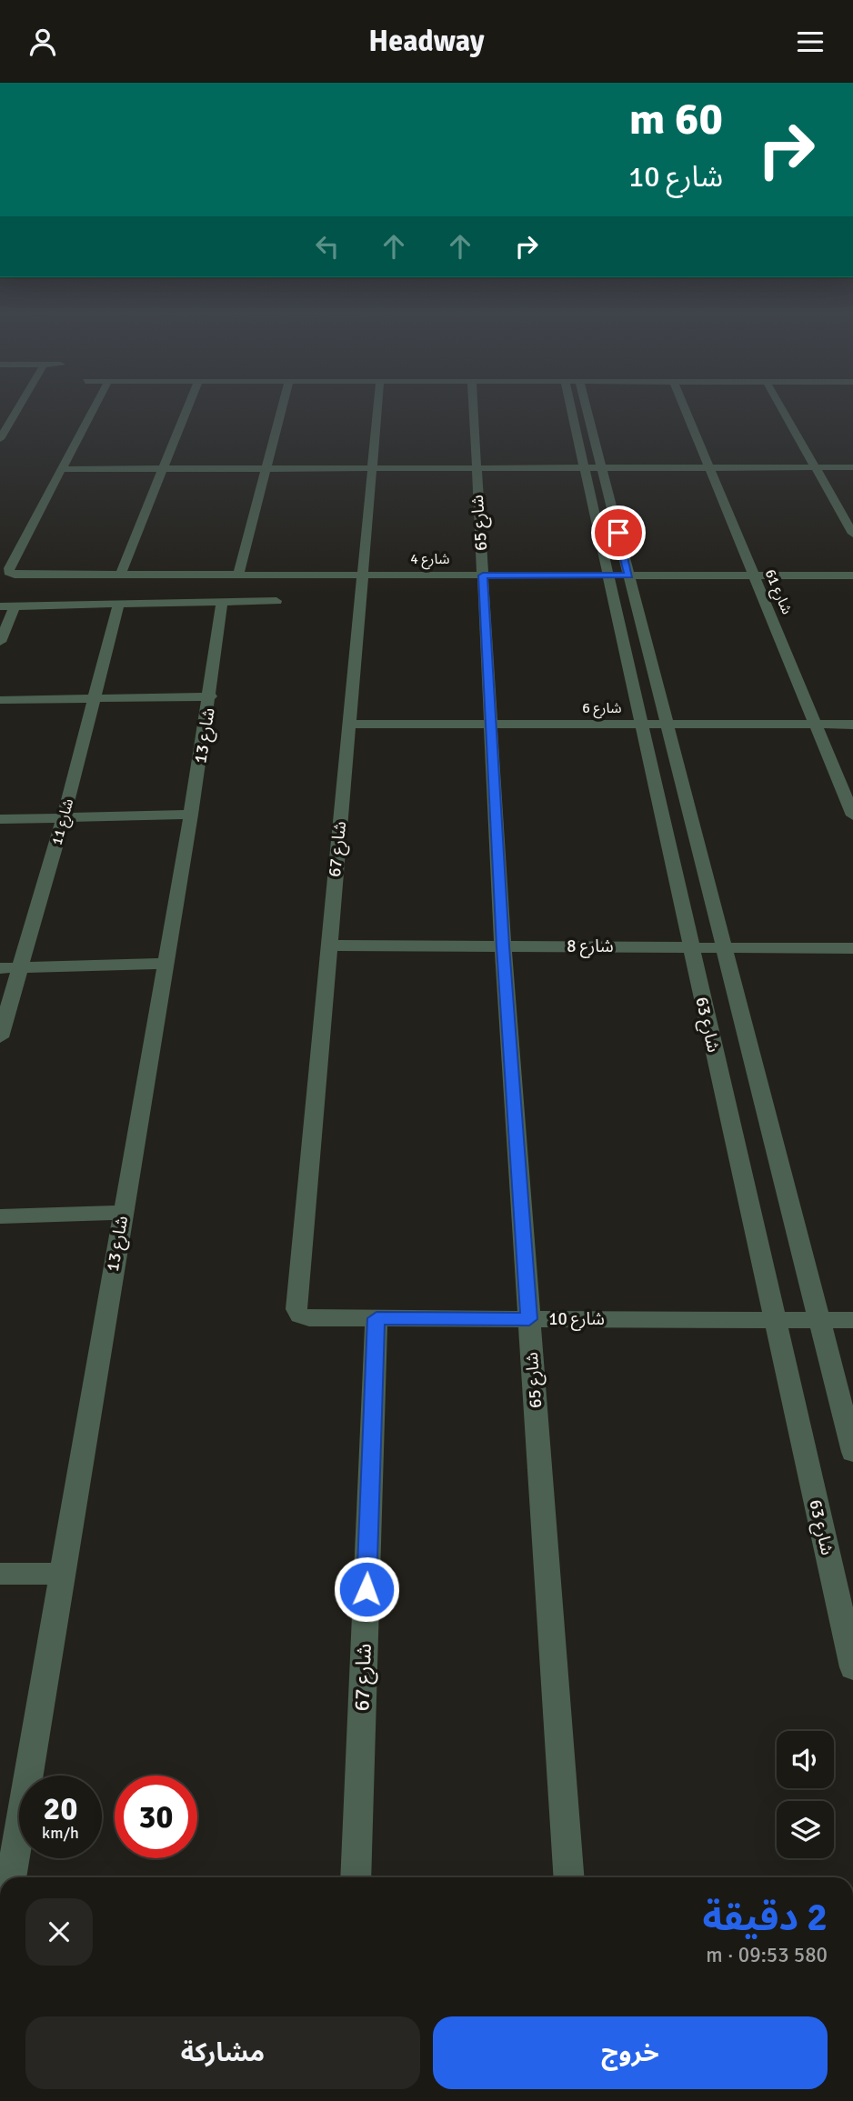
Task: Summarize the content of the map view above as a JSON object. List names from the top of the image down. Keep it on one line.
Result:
{"streets":{"street":["شارع 65","شارع 4","شارع 61","شارع 6","شارع 13","شارع 11","شارع 67","شارع 8","شارع 63","شارع 10"]},"crossings":[["شارع 65","شارع 4"],["شارع 65","شارع 6"],["شارع 65","شارع 8"],["شارع 65","شارع 10"],["شارع 4","شارع 61"],["شارع 4","شارع 67"],["شارع 4","شارع 63"],["شارع 61","شارع 6"],["شارع 6","شارع 67"],["شارع 6","شارع 63"],["شارع 67","شارع 8"],["شارع 67","شارع 10"],["شارع 8","شارع 63"],["شارع 63","شارع 10"]],"page":{"header":"Headway","turn":["60 m","شارع 10"],"speed":"20 km/h","limit":"30","heading":["2 دقيقة","580 m · 09:53"],"buttons":["خروج","مشاركة"]}}
